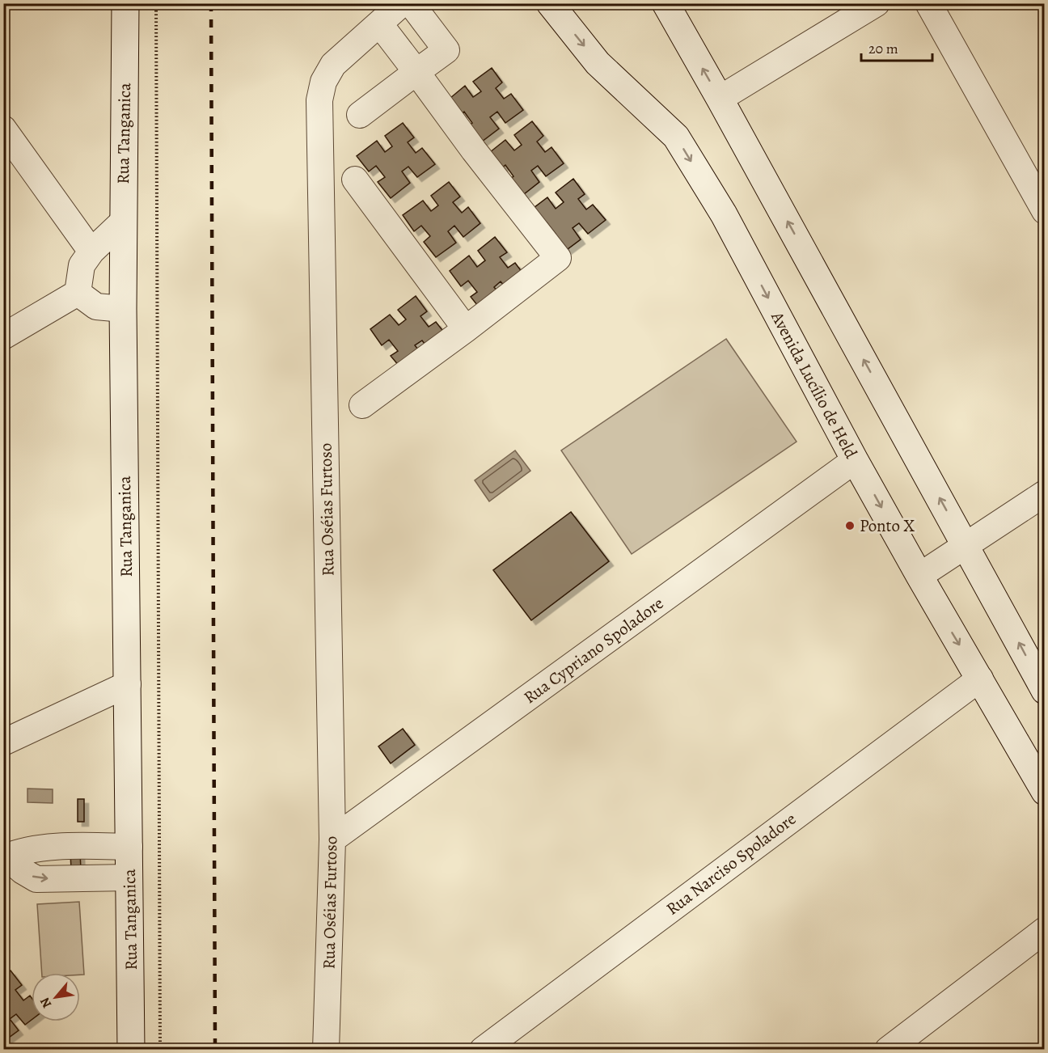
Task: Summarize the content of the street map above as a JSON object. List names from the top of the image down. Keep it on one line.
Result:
{"streets":{"main road":["Rua Tanganica","Avenida Lucílio de Held"],"street":["Rua Oséias Furtoso","Rua Cypriano Spoladore","Rua Narciso Spoladore"]},"crossings":[["Avenida Lucílio de Held","Rua Cypriano Spoladore"],["Avenida Lucílio de Held","Rua Narciso Spoladore"],["Rua Oséias Furtoso","Rua Cypriano Spoladore"]],"places":["Ponto X"],"scale_bar":"20 m","north":"bottom left"}
